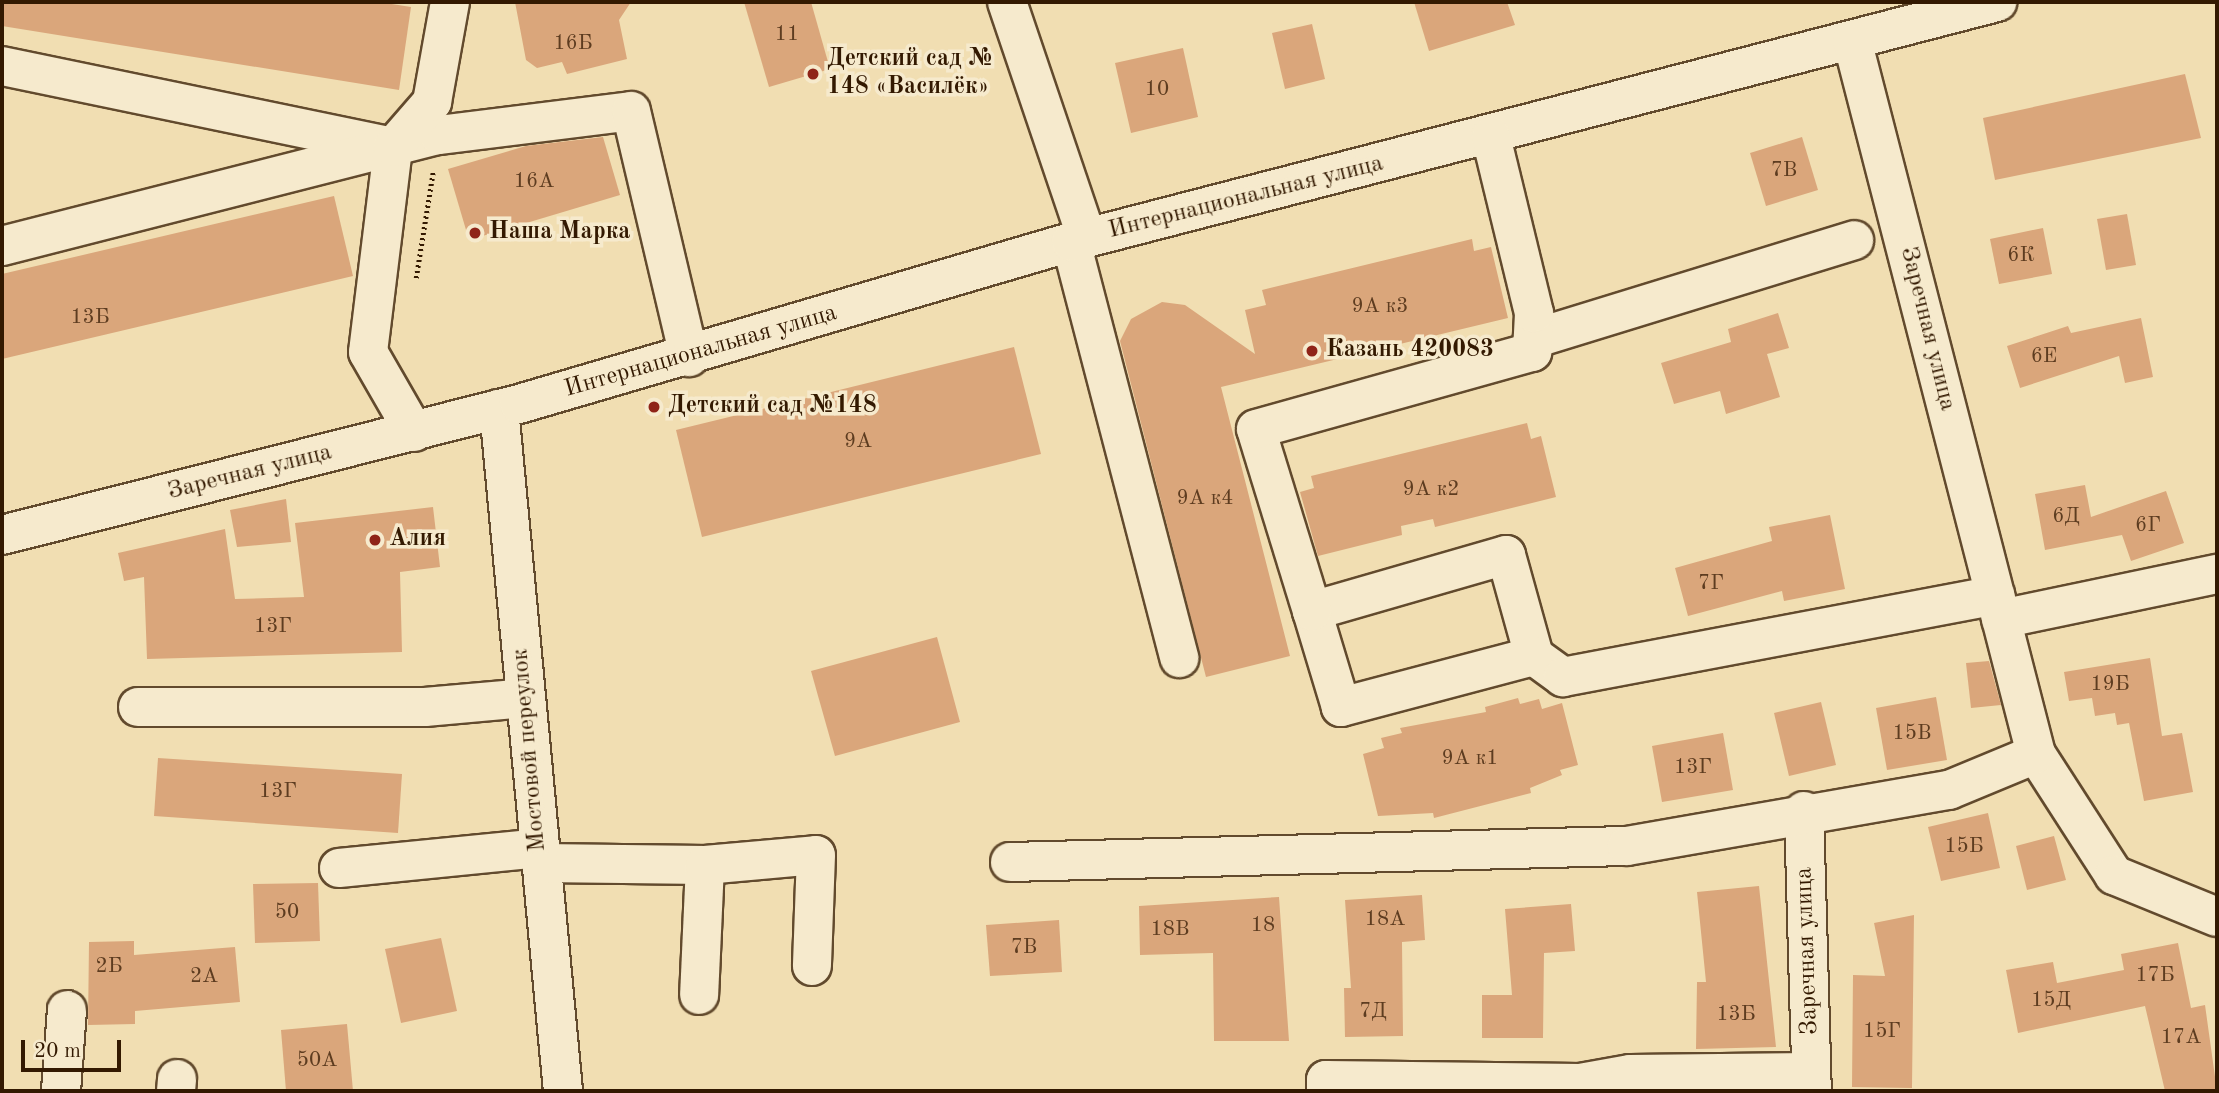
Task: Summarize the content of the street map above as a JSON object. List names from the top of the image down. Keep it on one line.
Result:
{"streets":{"street":["Интернациональная улица","Заречная улица","Мостовой переулок"]},"crossings":[["Интернациональная улица","Заречная улица"],["Интернациональная улица","Мостовой переулок"],["Заречная улица","Мостовой переулок"]],"places":["Детский сад № 148 «Василёк»","Наша Марка","Казань 420083","Детский сад №148","Алия"],"house_numbers":["11","16Б","10","7В","16А","6К","9А к3","13Б","6Е","9А","9А к2","9А к4","6Д","6Г","7Г","13Г","19Б","15В","9А к1","13Г","13Г","15Б","50","18А","18","18В","7В","2Б","17Б","2А","15Д","7Д","13Б","15Г","17А","50А"],"scale_bar":"20 m"}
